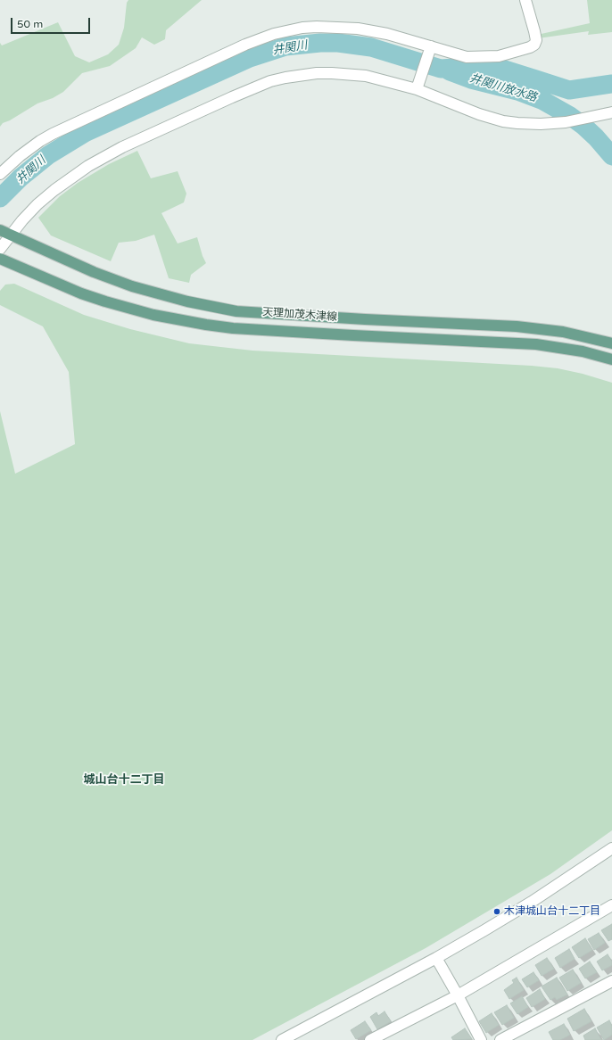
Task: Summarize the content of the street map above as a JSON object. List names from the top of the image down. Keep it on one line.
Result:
{"streets":{"main road":["天理加茂木津線"]},"districts":["城山台十二丁目"],"water":["井関川","井関川放水路"],"places":["木津城山台十二丁目"],"scale_bar":"50 m"}
